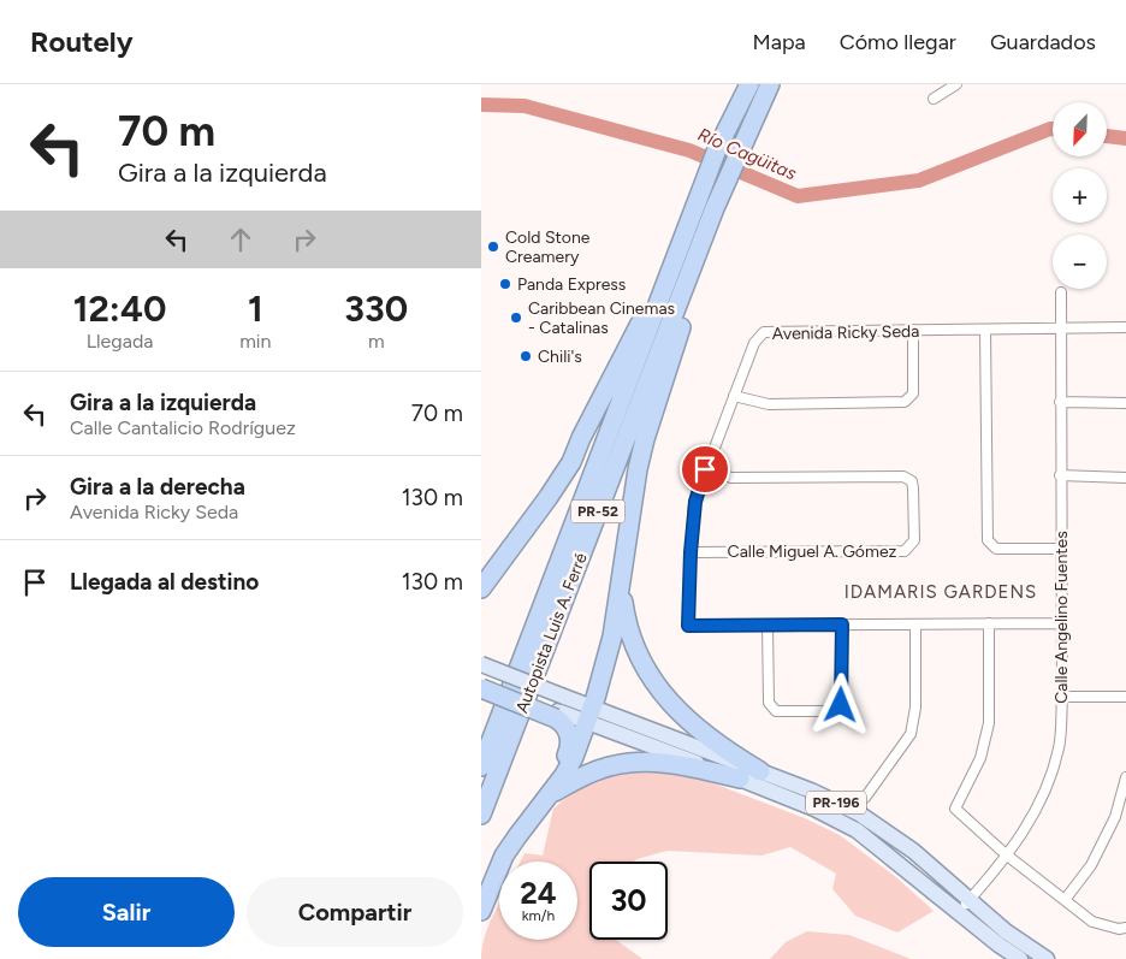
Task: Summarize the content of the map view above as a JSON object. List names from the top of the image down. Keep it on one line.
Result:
{"streets":{"highway":["PR-52","Autopista Luis A. Ferré"],"main road":["PR-196"],"street":["Avenida Ricky Seda","Calle Miguel A. Gómez","Calle Angelino Fuentes"]},"crossings":[["Avenida Ricky Seda","Calle Miguel A. Gómez"],["Avenida Ricky Seda","Calle Angelino Fuentes"],["Calle Angelino Fuentes","PR-196"]],"districts":["IDAMARIS GARDENS"],"water":["Río Cagüitas"],"places":["Cold Stone Creamery","Panda Express","Caribbean Cinemas - Catalinas","Chili's"],"north":"bottom left","page":{"header":"Routely","nav":["Mapa","Cómo llegar","Guardados"],"turn":["70 m","Gira a la izquierda"],"map_buttons":["+","−"],"eta":["12:40","Llegada","1","min","330","m"],"list":[{"name":"Gira a la izquierda","note":"Calle Cantalicio Rodríguez","value":"70 m"},{"name":"Gira a la derecha","note":"Avenida Ricky Seda","value":"130 m"},{"name":"Llegada al destino","value":"130 m"}],"speed":"24 km/h","limit":"30","buttons":["Salir","Compartir"]}}
